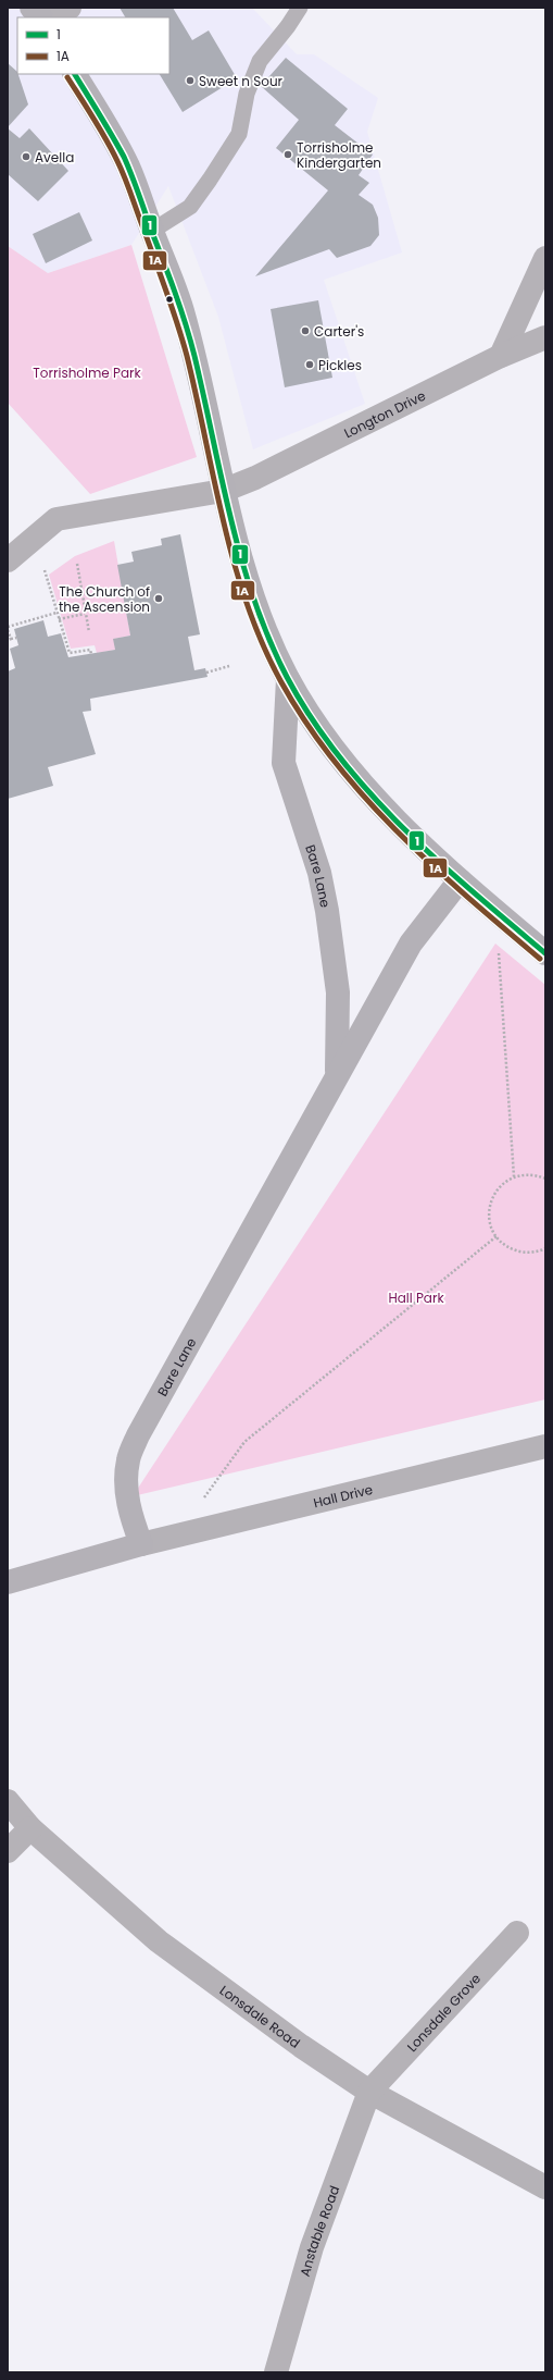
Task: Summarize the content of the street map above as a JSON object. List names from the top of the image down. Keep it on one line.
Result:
{"streets":{"main road":["Bare Lane"],"street":["Longton Drive","Hall Drive","Lonsdale Grove","Lonsdale Road","Anstable Road"]},"crossings":[["Bare Lane","Hall Drive"],["Lonsdale Grove","Lonsdale Road"],["Lonsdale Grove","Anstable Road"],["Lonsdale Road","Anstable Road"]],"parks":["Torrisholme Park","Hall Park"],"places":["Sweet n Sour","Torrisholme Kindergarten","Avella","Carter's","Pickles","The Church of the Ascension"],"lines":["transit line 1","transit line 1A"],"legend":["1","1A"]}
